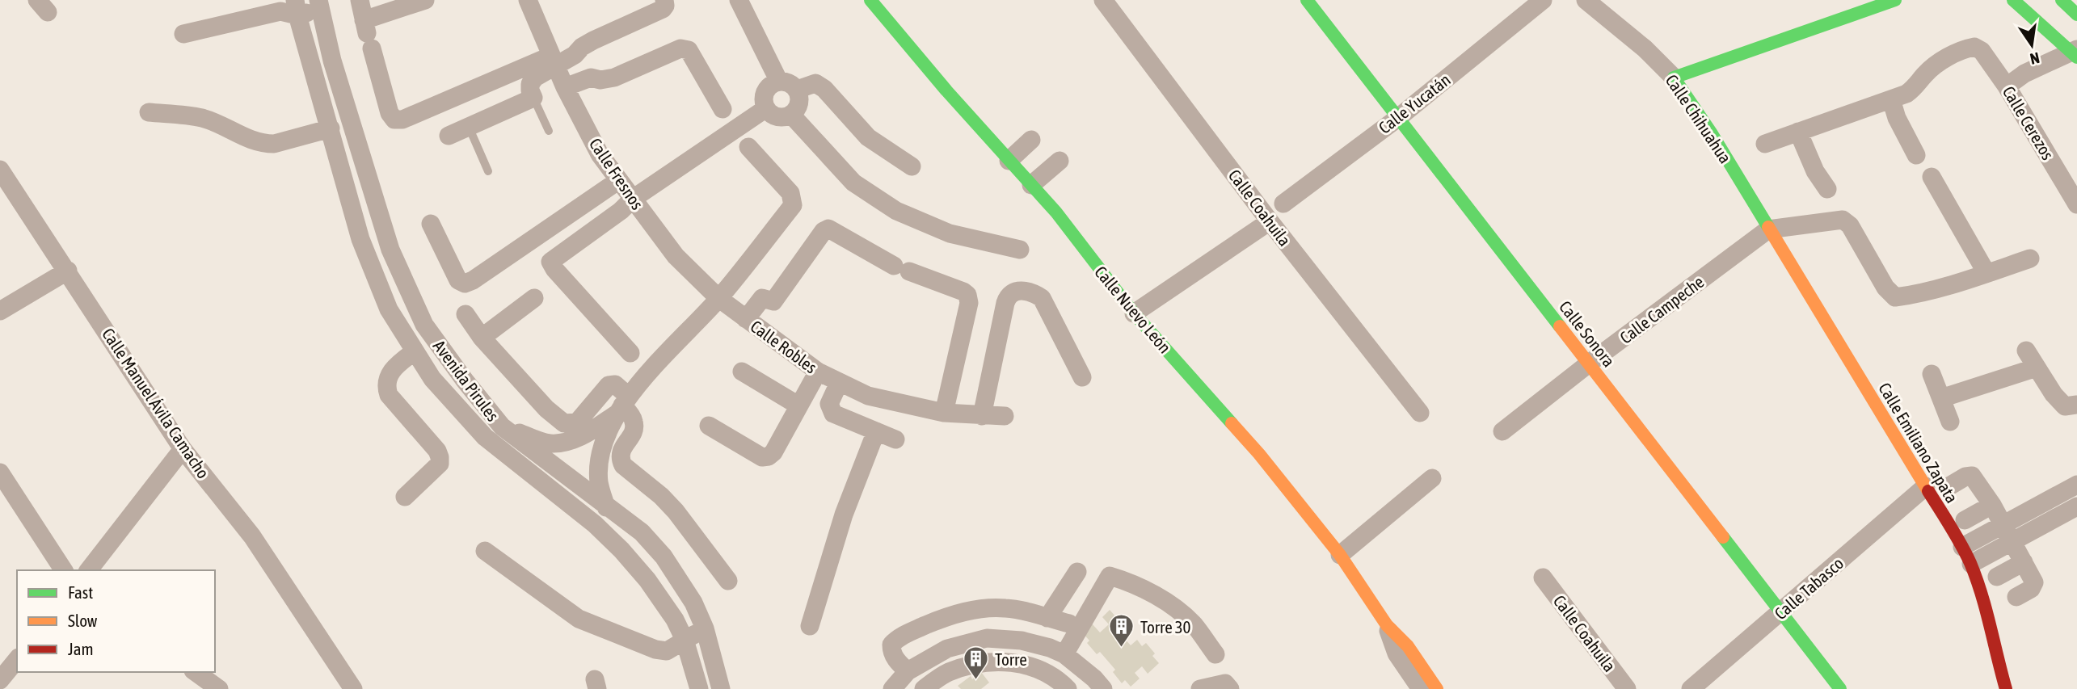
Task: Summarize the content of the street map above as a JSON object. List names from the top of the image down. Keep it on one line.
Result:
{"streets":{"street":["Calle Yucatán","Calle Chihuahua","Calle Cerezos","Calle Fresnos","Calle Coahuila","Calle Nuevo León","Calle Campeche","Calle Sonora","Calle Robles","Avenida Pirules","Calle Manuel Ávila Camacho","Calle Emiliano Zapata","Calle Tabasco"]},"crossings":[["Calle Yucatán","Calle Sonora"],["Calle Chihuahua","Calle Campeche"],["Calle Chihuahua","Calle Emiliano Zapata"],["Calle Fresnos","Calle Robles"],["Calle Campeche","Calle Sonora"],["Calle Campeche","Calle Emiliano Zapata"],["Calle Sonora","Calle Tabasco"],["Calle Emiliano Zapata","Calle Tabasco"]],"places":{"building":["Torre 30","Torre"]},"legend":["Fast","Slow","Jam"],"north":"bottom"}
